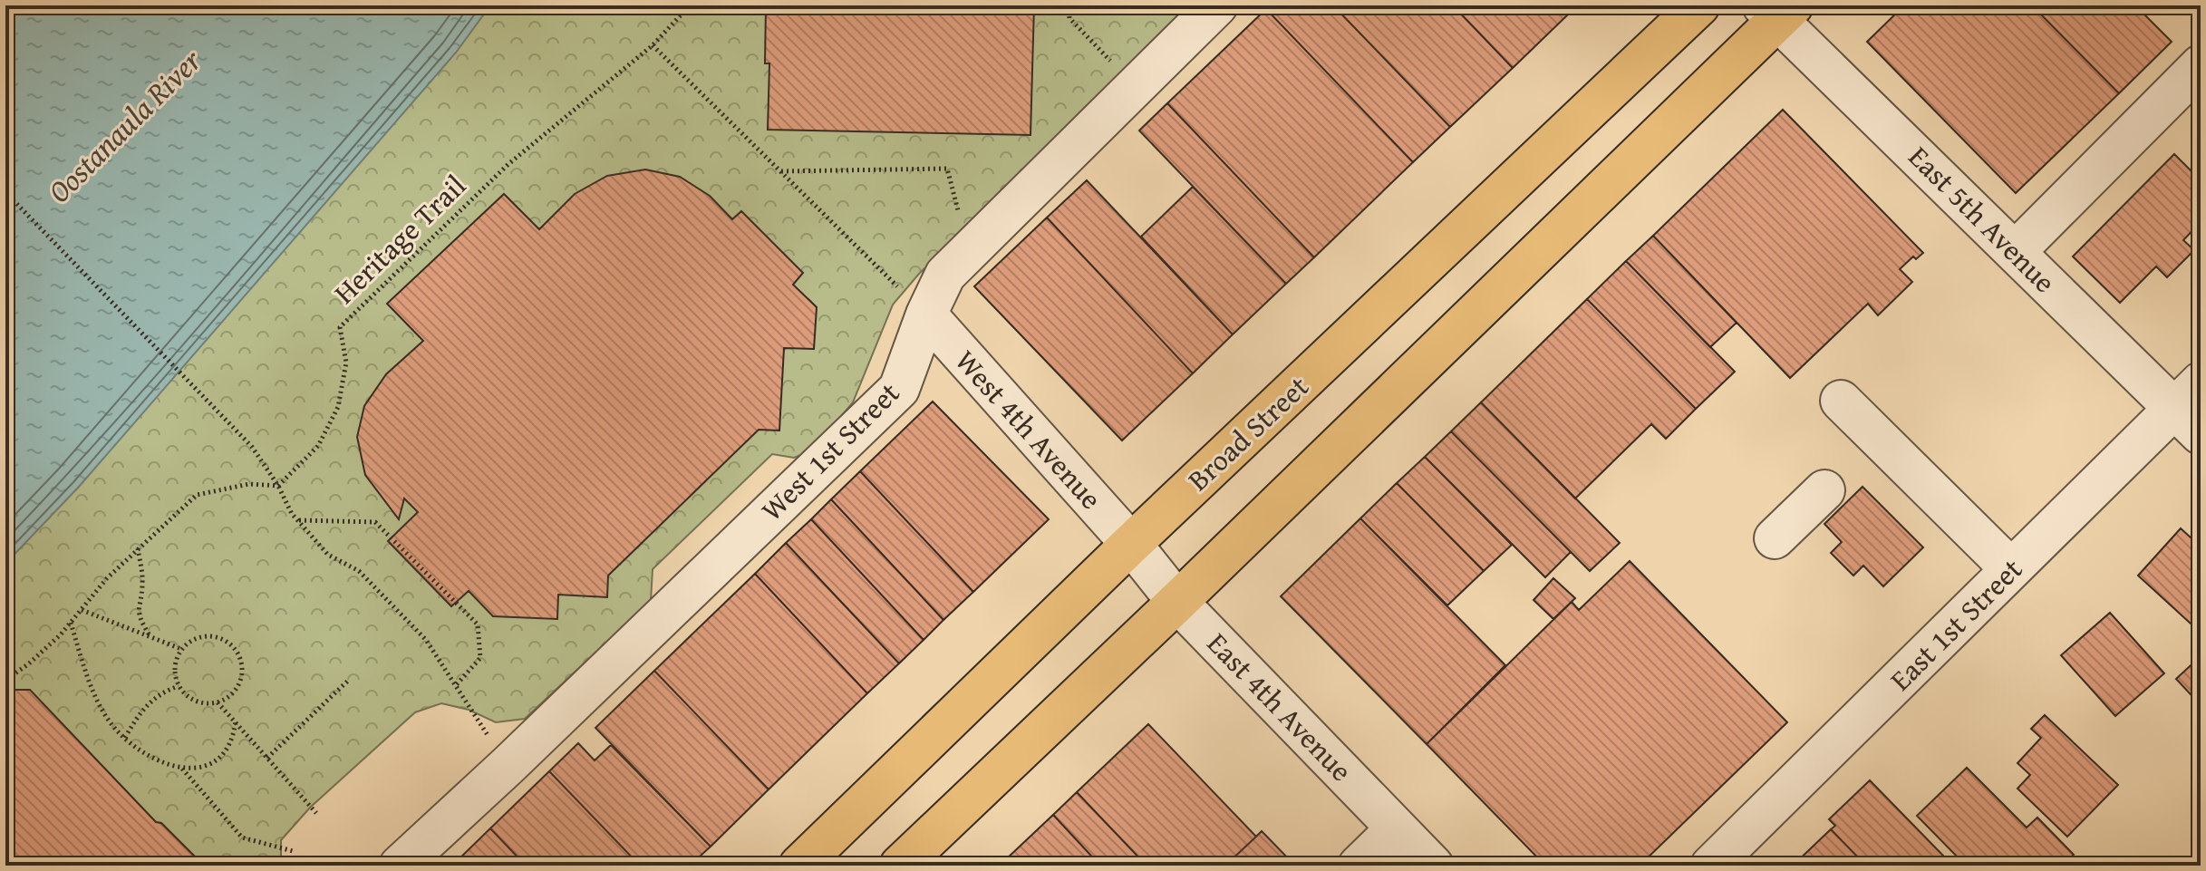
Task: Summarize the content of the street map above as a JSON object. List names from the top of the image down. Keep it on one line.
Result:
{"streets":{"main road":["Broad Street"],"street":["East 5th Avenue","West 4th Avenue","West 1st Street","East 1st Street","East 4th Avenue"],"path":["Heritage Trail"]},"crossings":[["East 5th Avenue","East 1st Street"],["West 4th Avenue","Broad Street"],["West 4th Avenue","West 1st Street"],["West 4th Avenue","East 4th Avenue"],["Broad Street","East 4th Avenue"]],"water":["Oostanaula River"]}
